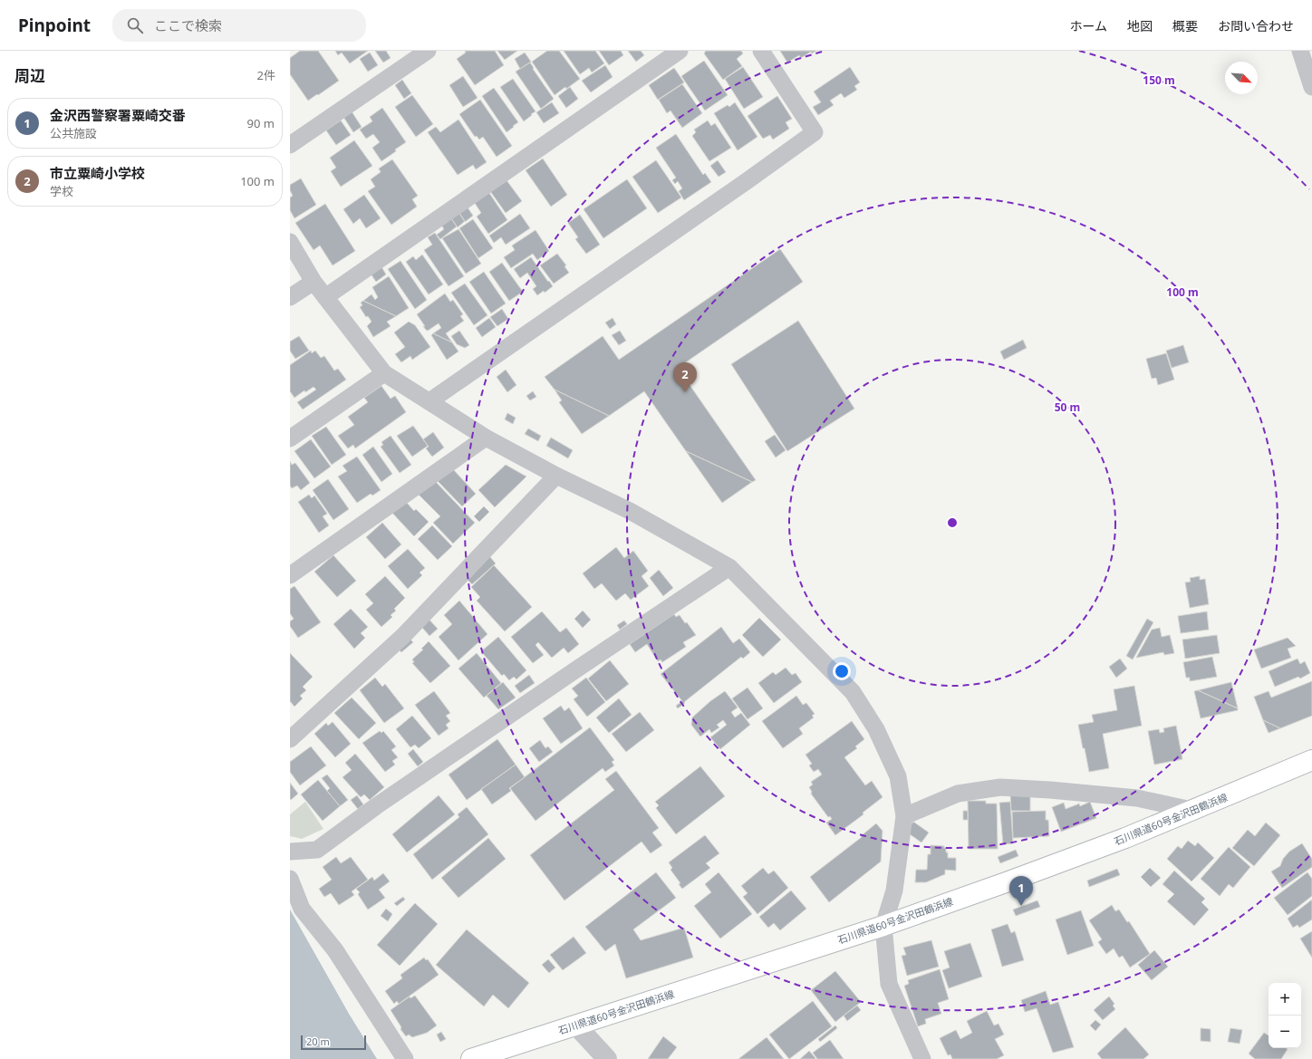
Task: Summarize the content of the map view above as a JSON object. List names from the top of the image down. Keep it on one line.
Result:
{"streets":{"main road":["石川県道60号金沢田鶴浜線"]},"scale_bar":"20 m","north":"bottom right","page":{"header":"Pinpoint","search":"ここで検索","nav":["ホーム","地図","概要","お問い合わせ"],"heading":["周辺","2件"],"list":[{"mark":"1","name":"金沢西警察署粟崎交番","note":"公共施設","value":"90 m"},{"mark":"2","name":"市立粟崎小学校","note":"学校","value":"100 m"}],"pins":["2","1"],"map_buttons":["+","−"],"scale":"20 m"},"rings":["150 m","100 m","50 m"]}
